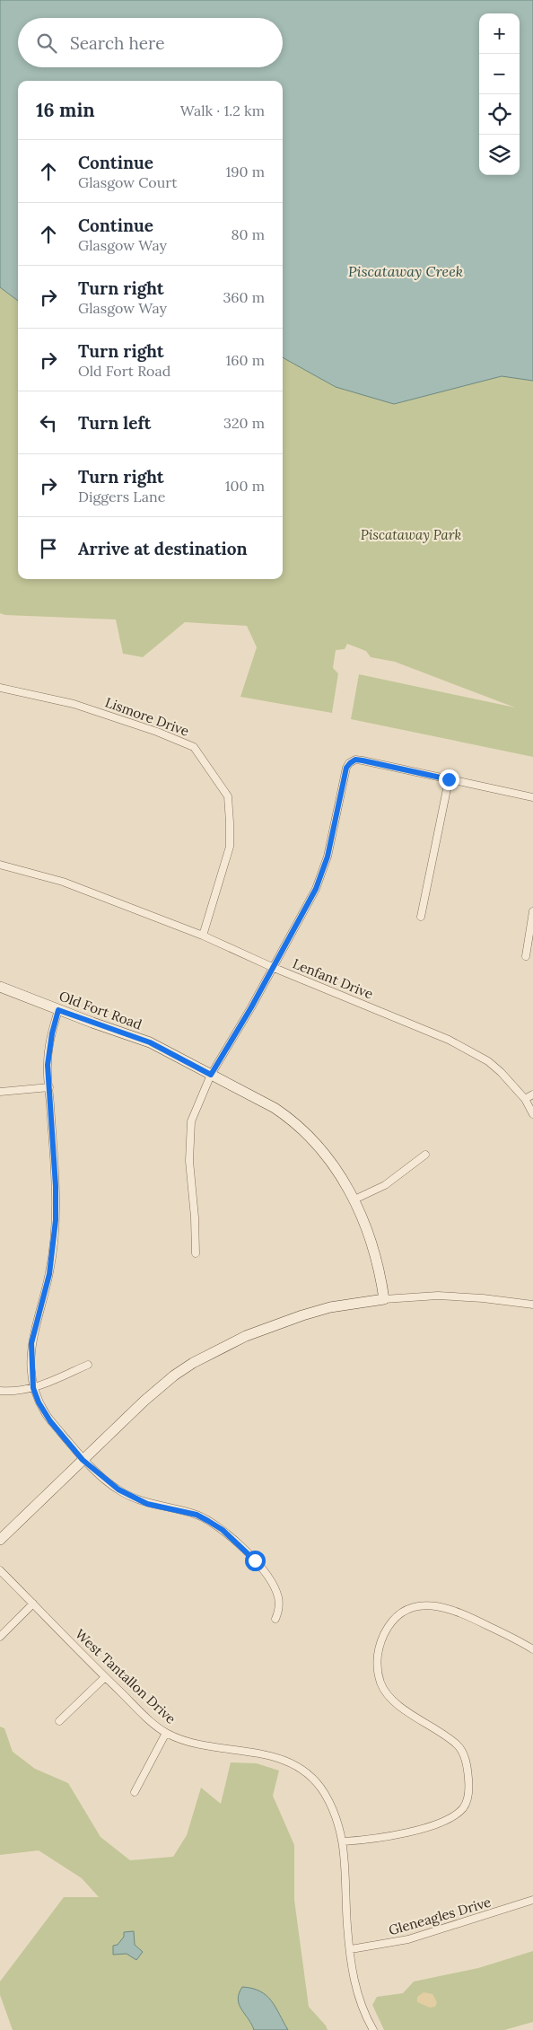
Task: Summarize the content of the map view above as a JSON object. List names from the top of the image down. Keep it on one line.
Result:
{"streets":{"main road":["Old Fort Road"],"street":["Lismore Drive","Lenfant Drive","West Tantallon Drive","Gleneagles Drive"]},"crossings":[["Lismore Drive","Lenfant Drive"],["West Tantallon Drive","Gleneagles Drive"]],"water":["Piscataway Creek"],"parks":["Piscataway Park"],"page":{"map_buttons":["+","−"],"search":"Search here","heading":["16 min","Walk · 1.2 km"],"list":[["Continue","Glasgow Court","190 m"],["Continue","Glasgow Way","80 m"],["Turn right","Glasgow Way","360 m"],["Turn right","Old Fort Road","160 m"],["Turn left","320 m"],["Turn right","Diggers Lane","100 m"],"Arrive at destination"]}}
